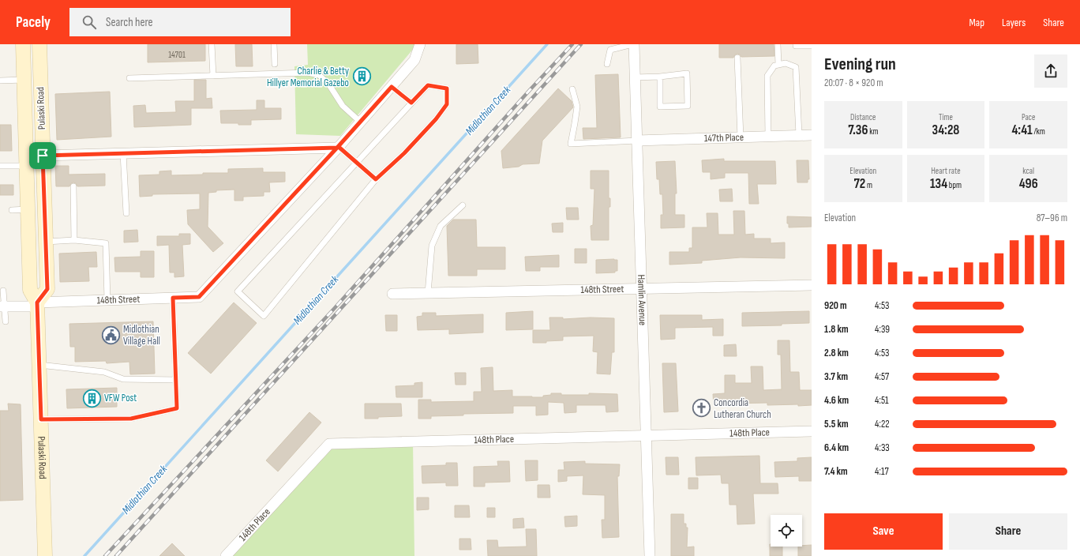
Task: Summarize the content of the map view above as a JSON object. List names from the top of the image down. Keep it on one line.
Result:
{"streets":{"main road":["Pulaski Road"],"street":["147th Place","148th Street","Hamlin Avenue","148th Place"]},"crossings":[["Pulaski Road","148th Street"],["147th Place","Hamlin Avenue"],["148th Street","Hamlin Avenue"],["Hamlin Avenue","148th Place"]],"water":["Midlothian Creek"],"places":{"building":["Charlie & Betty Hillyer Memorial Gazebo","VFW Post"],"public building":["Midlothian Village Hall"],"church":["Concordia Lutheran Church"]},"house_numbers":["14701"],"page":{"header":"Pacely","search":"Search here","nav":["Map","Layers","Share"],"heading":["Evening run","20:07 · 8 × 920 m"],"stats":[["Distance","7.36 km"],["Time","34:28"],["Pace","4:41 /km"],["Elevation","72 m"],["Heart rate","134 bpm"],["kcal","496"]],"chart":["Elevation","87–96 m"],"list":[{"name":"920 m","note":"4:53"},{"name":"1.8 km","note":"4:39"},{"name":"2.8 km","note":"4:53"},{"name":"3.7 km","note":"4:57"},{"name":"4.6 km","note":"4:51"},{"name":"5.5 km","note":"4:22"},{"name":"6.4 km","note":"4:33"},{"name":"7.4 km","note":"4:17"}],"buttons":["Save","Share"]}}
